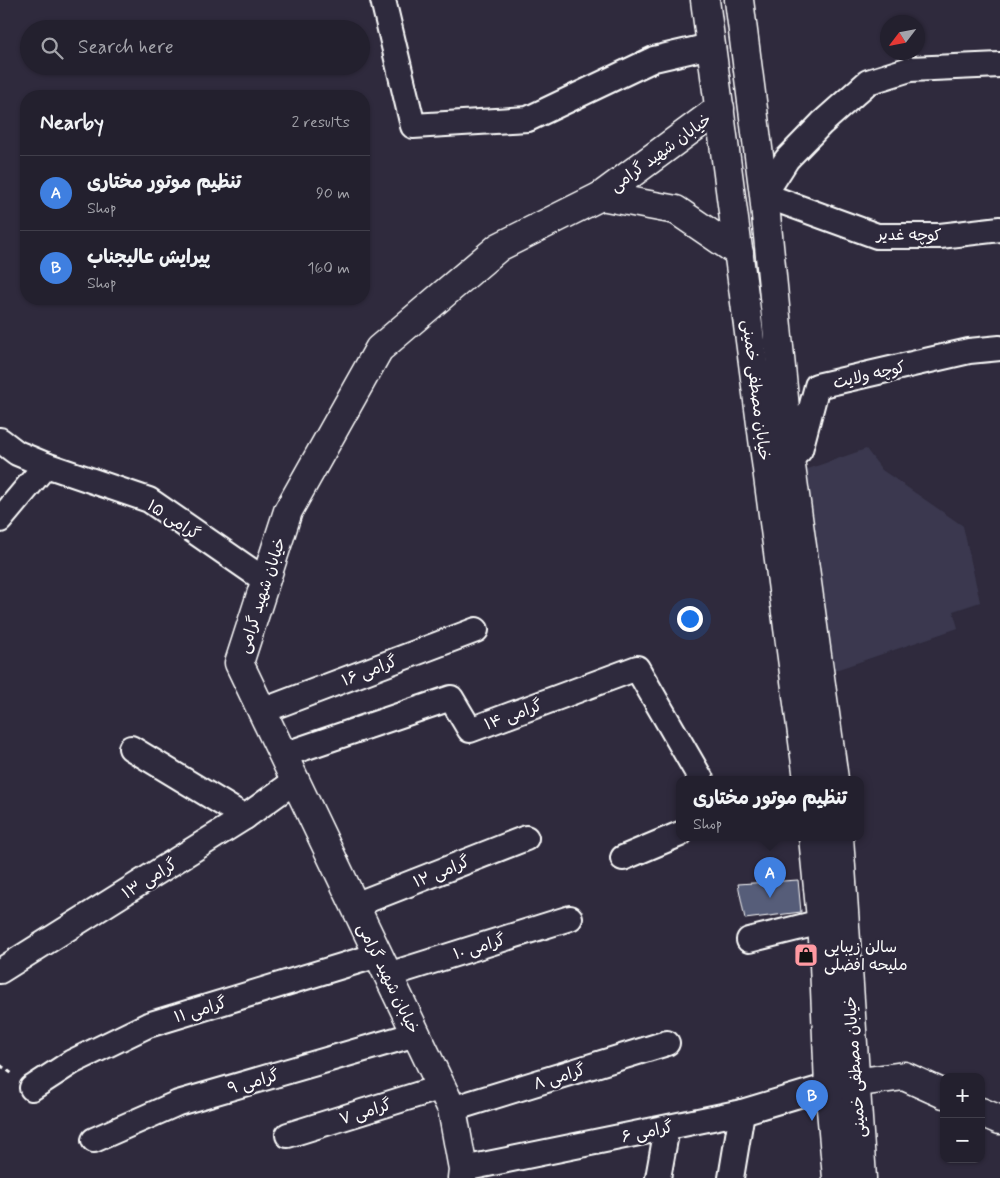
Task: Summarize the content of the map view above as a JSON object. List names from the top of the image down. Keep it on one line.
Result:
{"streets":{"main road":["خیابان شهید گرامی","خیابان مصطفی خمینی"],"street":["کوچه غدیر","کوچه ولایت","گرامی ۱۵","گرامی ۱۶","گرامی ۱۴","گرامی ۱۲","گرامی ۱۳","گرامی ۱۰","گرامی ۱۱","گرامی ۸","گرامی ۹","گرامی ۷","گرامی ۶"]},"crossings":[["خیابان شهید گرامی","خیابان مصطفی خمینی"],["خیابان شهید گرامی","گرامی ۱۵"],["خیابان شهید گرامی","گرامی ۱۶"],["خیابان شهید گرامی","گرامی ۱۴"],["خیابان شهید گرامی","گرامی ۱۲"],["خیابان شهید گرامی","گرامی ۱۳"],["خیابان شهید گرامی","گرامی ۱۰"],["خیابان شهید گرامی","گرامی ۱۱"],["خیابان شهید گرامی","گرامی ۸"],["خیابان شهید گرامی","گرامی ۹"],["خیابان شهید گرامی","گرامی ۷"],["خیابان شهید گرامی","گرامی ۶"],["کوچه غدیر","خیابان مصطفی خمینی"],["کوچه ولایت","خیابان مصطفی خمینی"],["خیابان مصطفی خمینی","گرامی ۶"],["گرامی ۱۰","گرامی ۱۱"],["گرامی ۸","گرامی ۷"]],"places":{"shop":["سالن زیبایی ملیحه افضلی"]},"north":"bottom left","page":{"search":"Search here","heading":["Nearby","2 results"],"list":[{"mark":"A","name":"تنظیم موتور مختاری","note":"Shop","value":"90 m"},{"mark":"B","name":"پیرایش عالیجناب","note":"Shop","value":"160 m"}],"popup":["تنظیم موتور مختاری","Shop"],"pins":["A","B"],"map_buttons":["+","−"]}}
